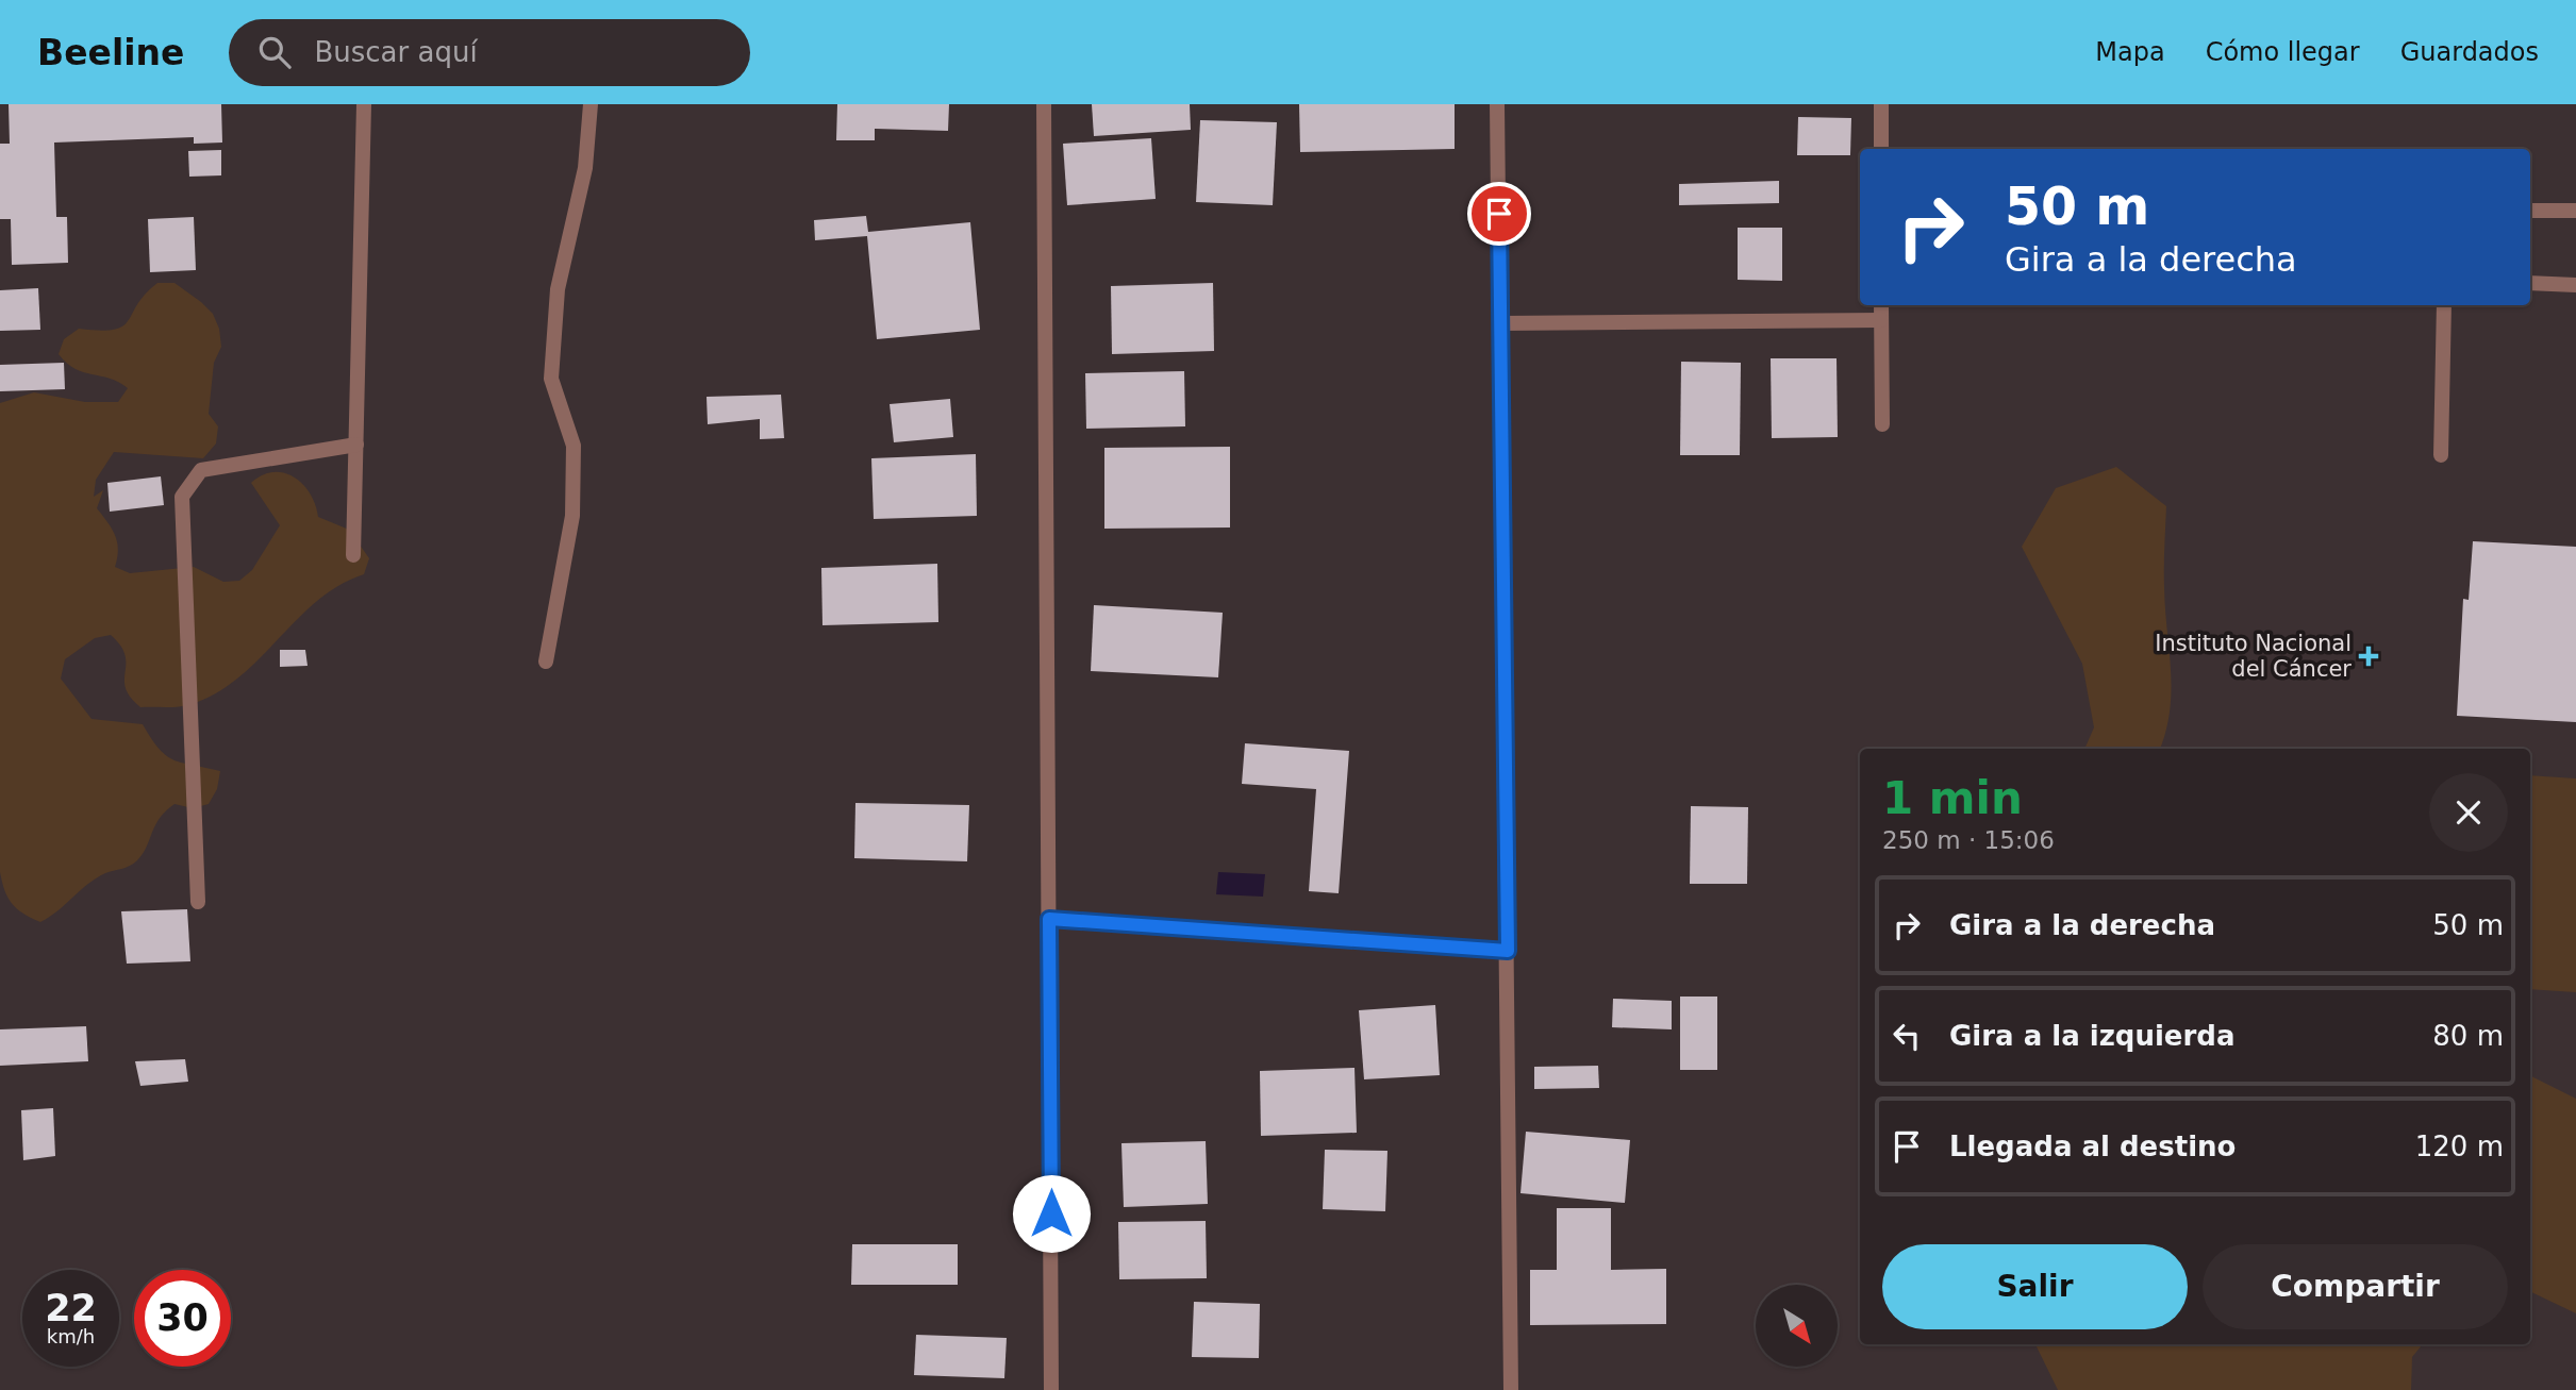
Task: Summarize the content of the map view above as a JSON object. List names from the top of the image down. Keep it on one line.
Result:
{"places":{"health":["Instituto Nacional del Cáncer"]},"north":"bottom right","page":{"header":"Beeline","search":"Buscar aquí","nav":["Mapa","Cómo llegar","Guardados"],"turn":["50 m","Gira a la derecha"],"heading":["1 min","250 m · 15:06"],"list":[{"name":"Gira a la derecha","value":"50 m"},{"name":"Gira a la izquierda","value":"80 m"},{"name":"Llegada al destino","value":"120 m"}],"buttons":["Salir","Compartir"],"speed":"22 km/h","limit":"30"}}
